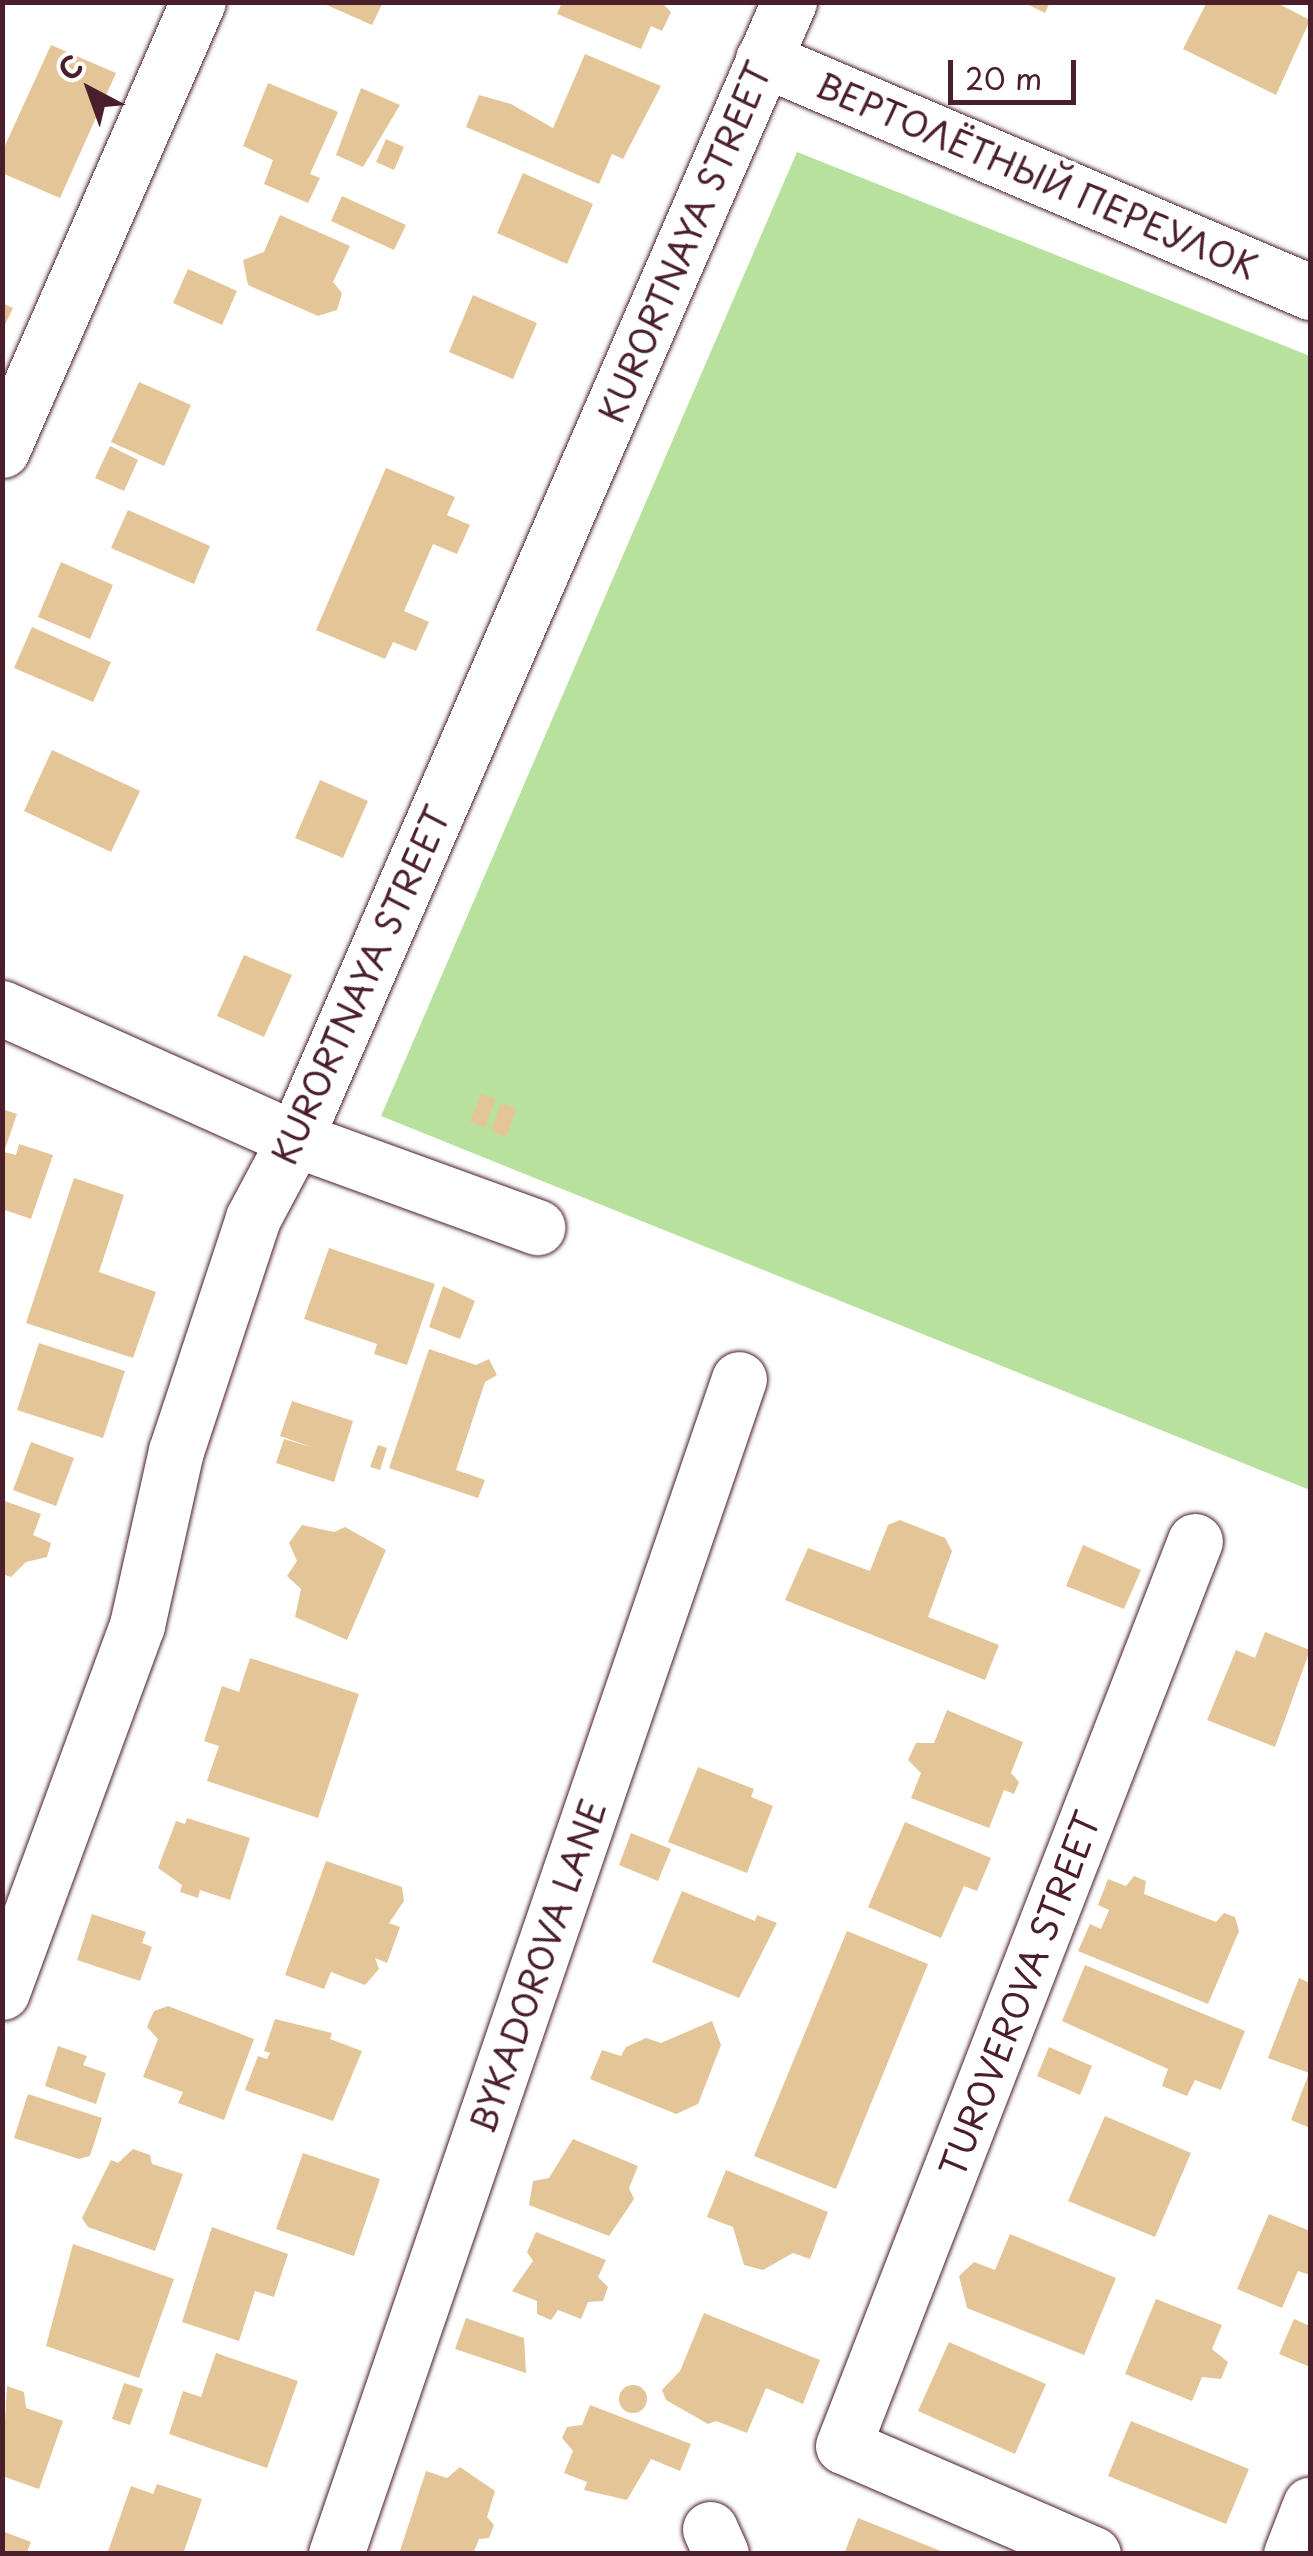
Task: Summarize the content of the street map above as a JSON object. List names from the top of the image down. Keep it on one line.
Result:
{"streets":{"street":["ВЕРТОЛЁТНЫЙ ПЕРЕУЛОК","KURORTNAYA STREET","BYKADOROVA LANE","TUROVEROVA STREET"]},"crossings":[["ВЕРТОЛЁТНЫЙ ПЕРЕУЛОК","KURORTNAYA STREET"]],"scale_bar":"20 m","north":"top left"}
